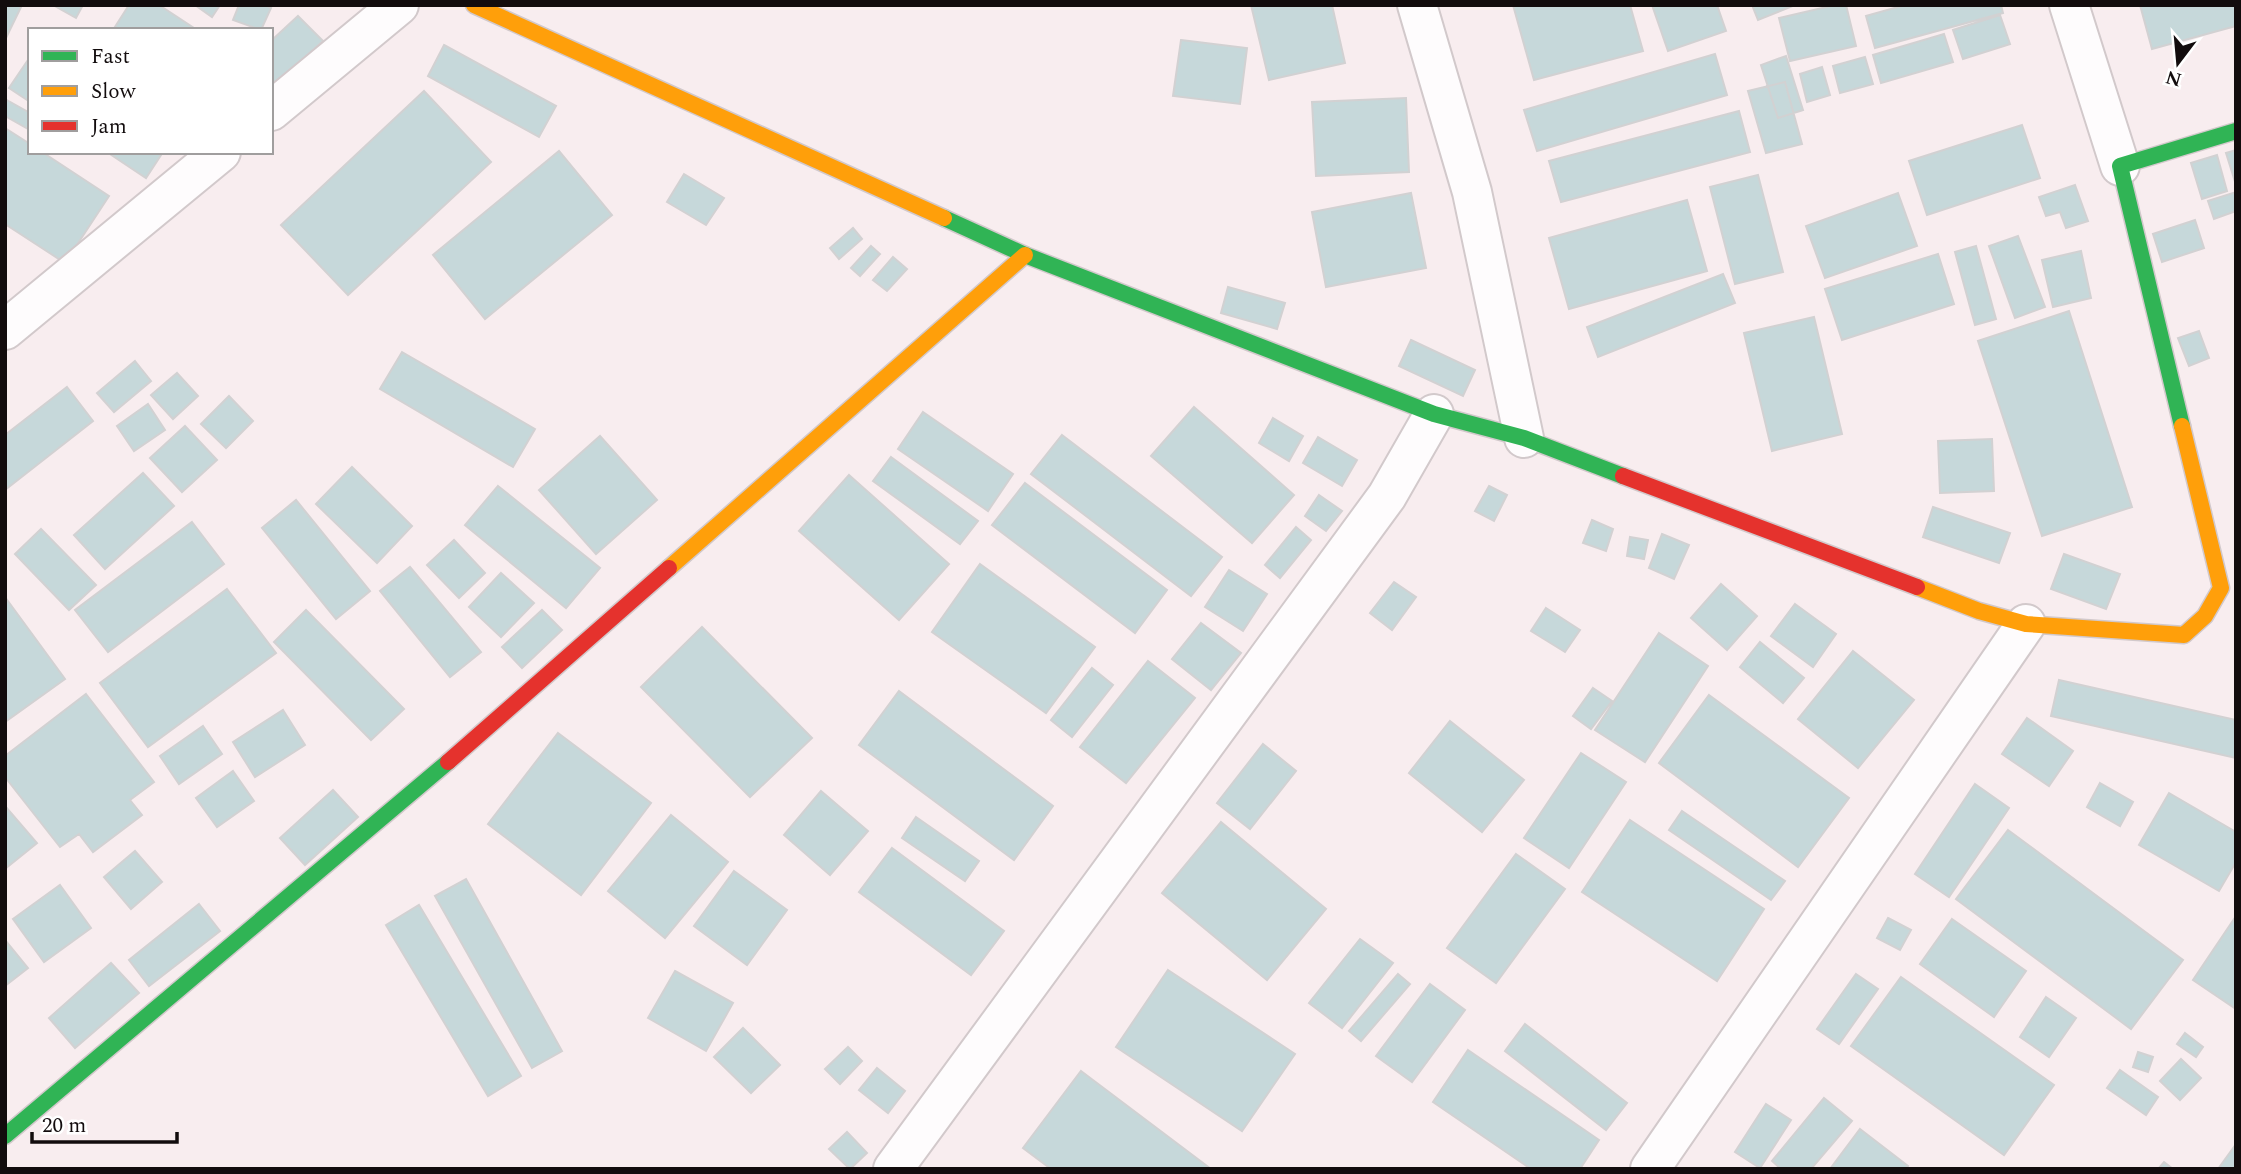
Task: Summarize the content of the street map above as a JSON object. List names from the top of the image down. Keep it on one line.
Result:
{"legend":["Fast","Slow","Jam"],"scale_bar":"20 m","north":"bottom"}
